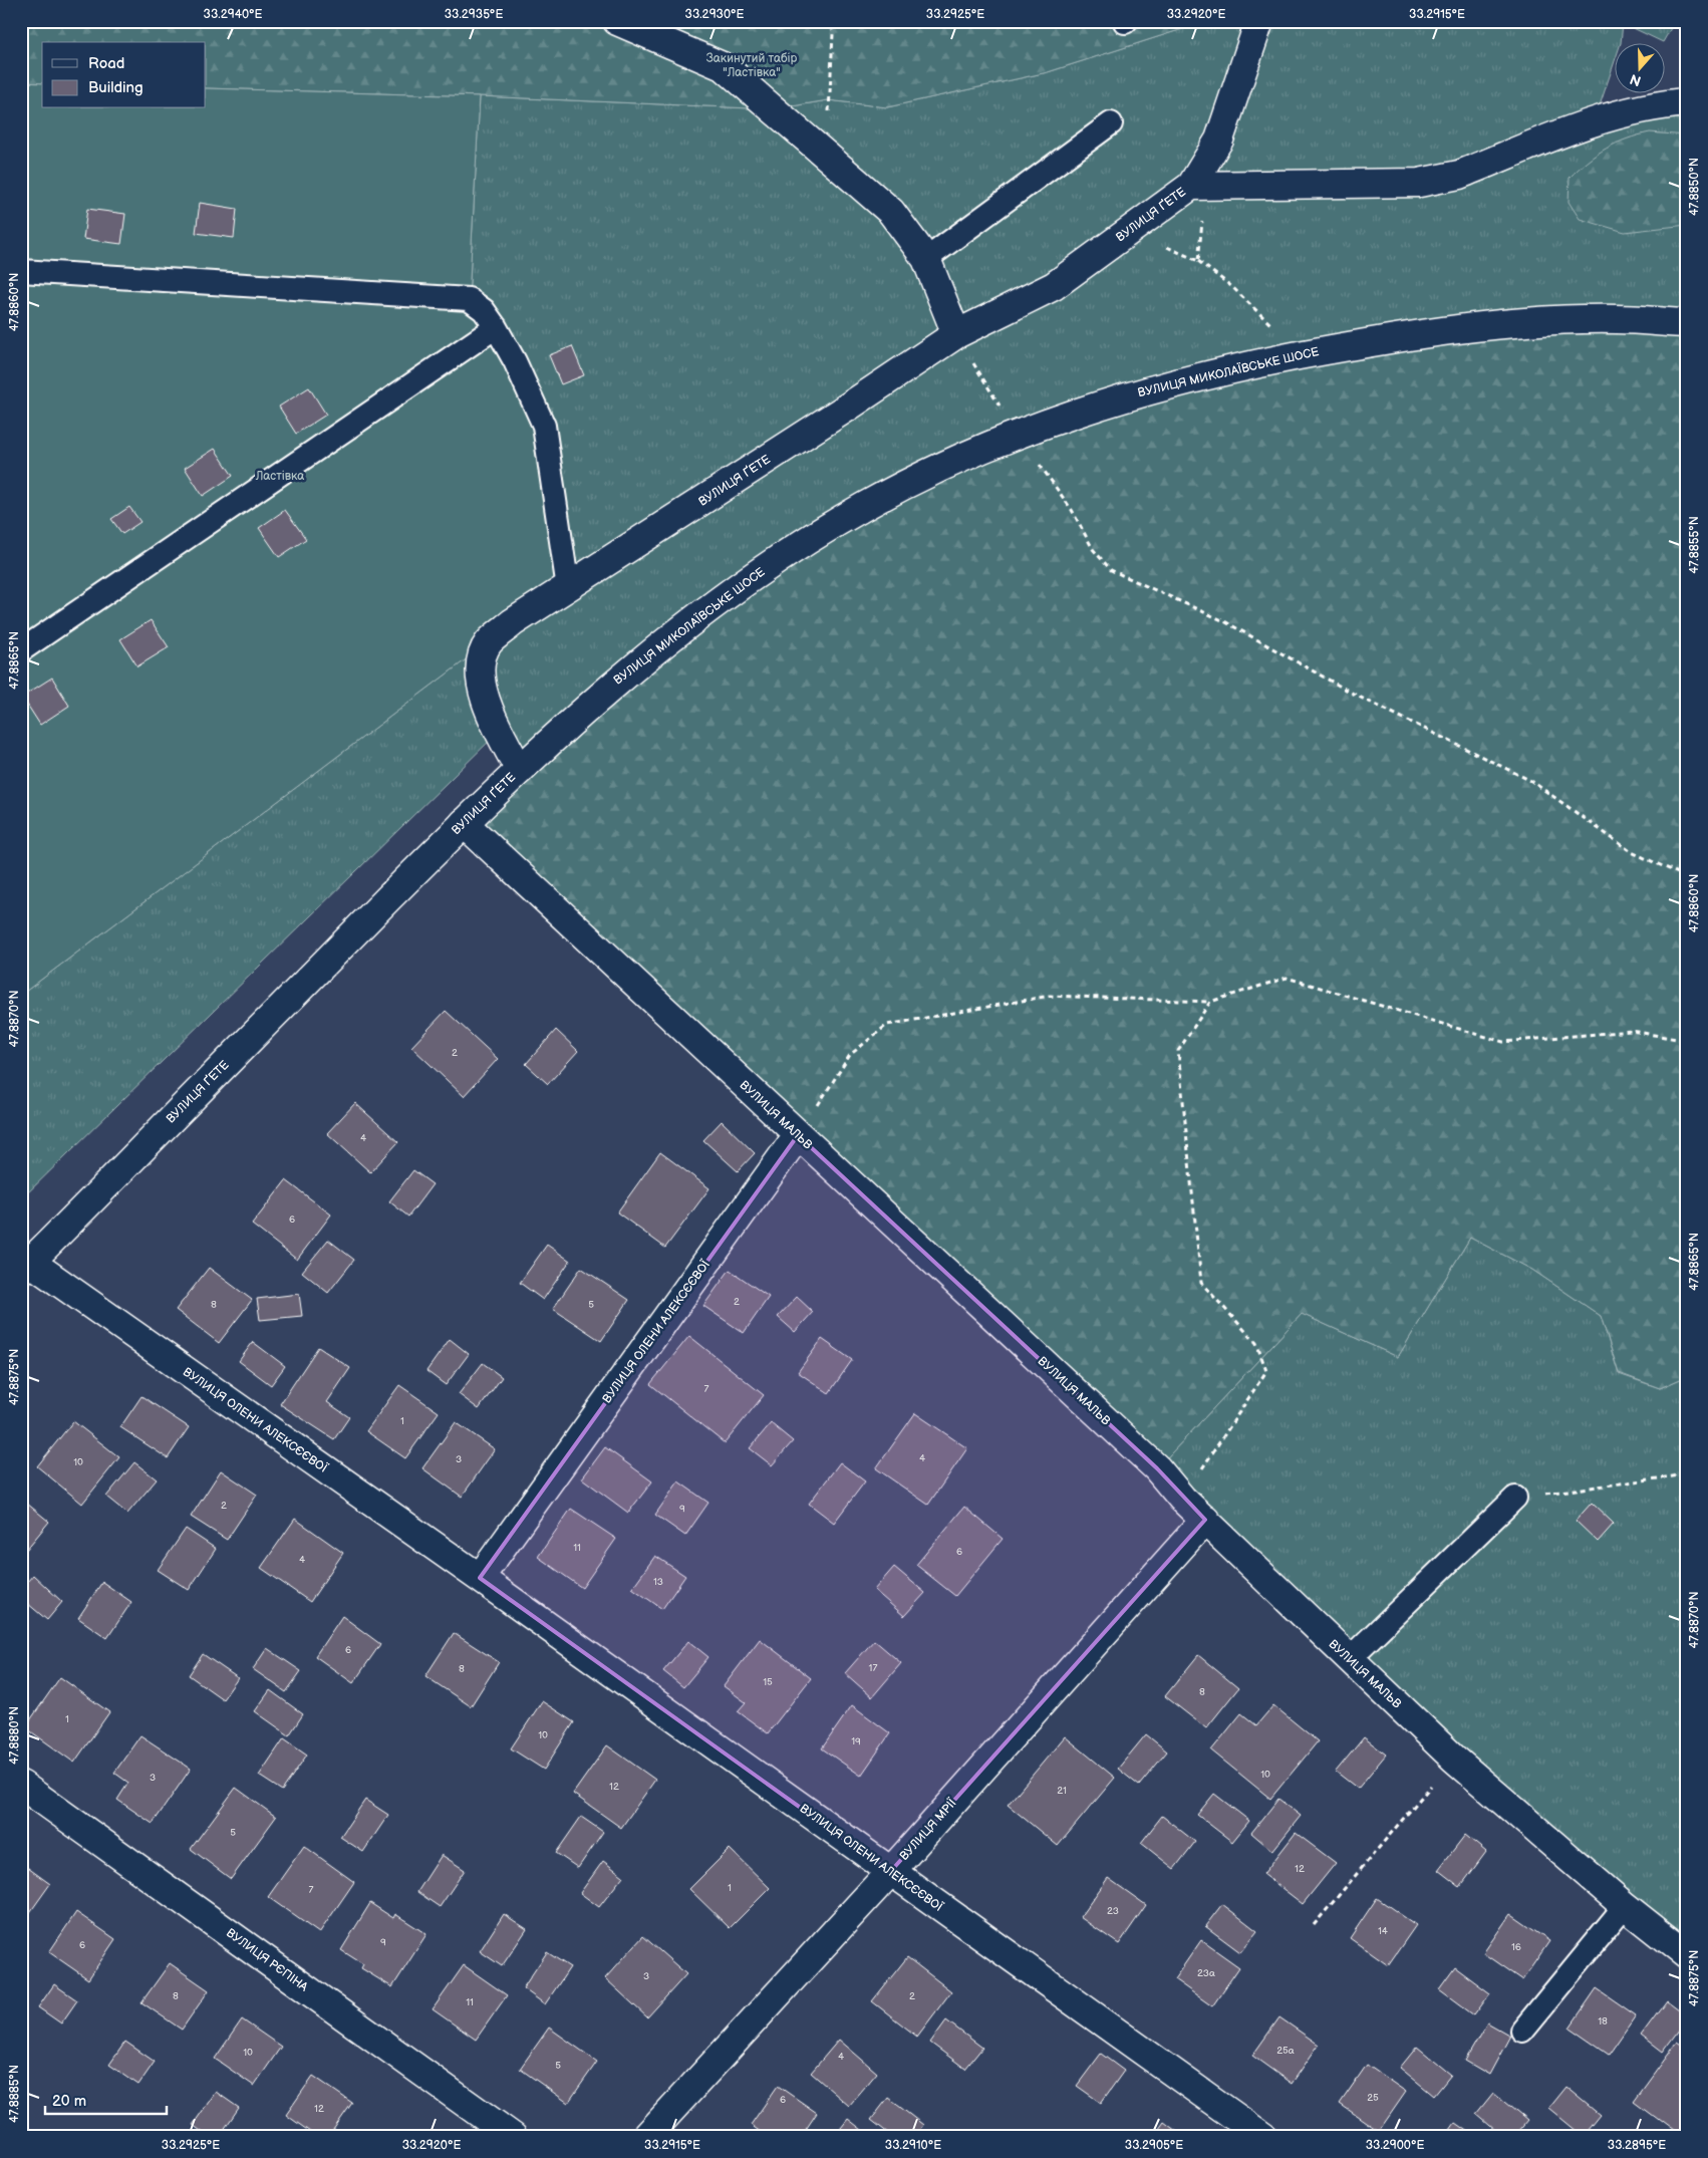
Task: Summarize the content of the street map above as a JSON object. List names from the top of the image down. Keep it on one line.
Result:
{"streets":{"street":["ВУЛИЦЯ ҐЕТЕ","ВУЛИЦЯ МИКОЛАЇВСЬКЕ ШОСЕ","ВУЛИЦЯ МАЛЬВ","ВУЛИЦЯ ОЛЕНИ АЛЕКСЄЄВОЇ","ВУЛИЦЯ МРІЇ","ВУЛИЦЯ РЄПІНА"]},"crossings":[["ВУЛИЦЯ ҐЕТЕ","ВУЛИЦЯ МИКОЛАЇВСЬКЕ ШОСЕ"],["ВУЛИЦЯ ҐЕТЕ","ВУЛИЦЯ МАЛЬВ"],["ВУЛИЦЯ ҐЕТЕ","ВУЛИЦЯ ОЛЕНИ АЛЕКСЄЄВОЇ"],["ВУЛИЦЯ МАЛЬВ","ВУЛИЦЯ ОЛЕНИ АЛЕКСЄЄВОЇ"],["ВУЛИЦЯ МАЛЬВ","ВУЛИЦЯ МРІЇ"],["ВУЛИЦЯ ОЛЕНИ АЛЕКСЄЄВОЇ","ВУЛИЦЯ МРІЇ"]],"parks":["Закинутий табір \"Ластівка\"","Ластівка"],"house_numbers":["2","4","6","2","8","5","7","1","4","3","10","2","9","11","6","4","13","6","17","8","15","8","1","10","19","10","3","12","21","5","12","1","7","23","14","9","6","16","23а","3","8","2","11","18","25а","10","4","5","25","6","12"],"legend":["Road","Building"],"scale_bar":"20 m","north":"bottom","coordinates":["33.2940°E","33.2935°E","33.2930°E","33.2925°E","33.2920°E","33.2915°E","47.8850°N","47.8860°N","47.8855°N","47.8865°N","47.8870°N","47.8875°N","47.8880°N","47.8885°N","33.2910°E","33.2905°E","33.2900°E","33.2895°E"]}
